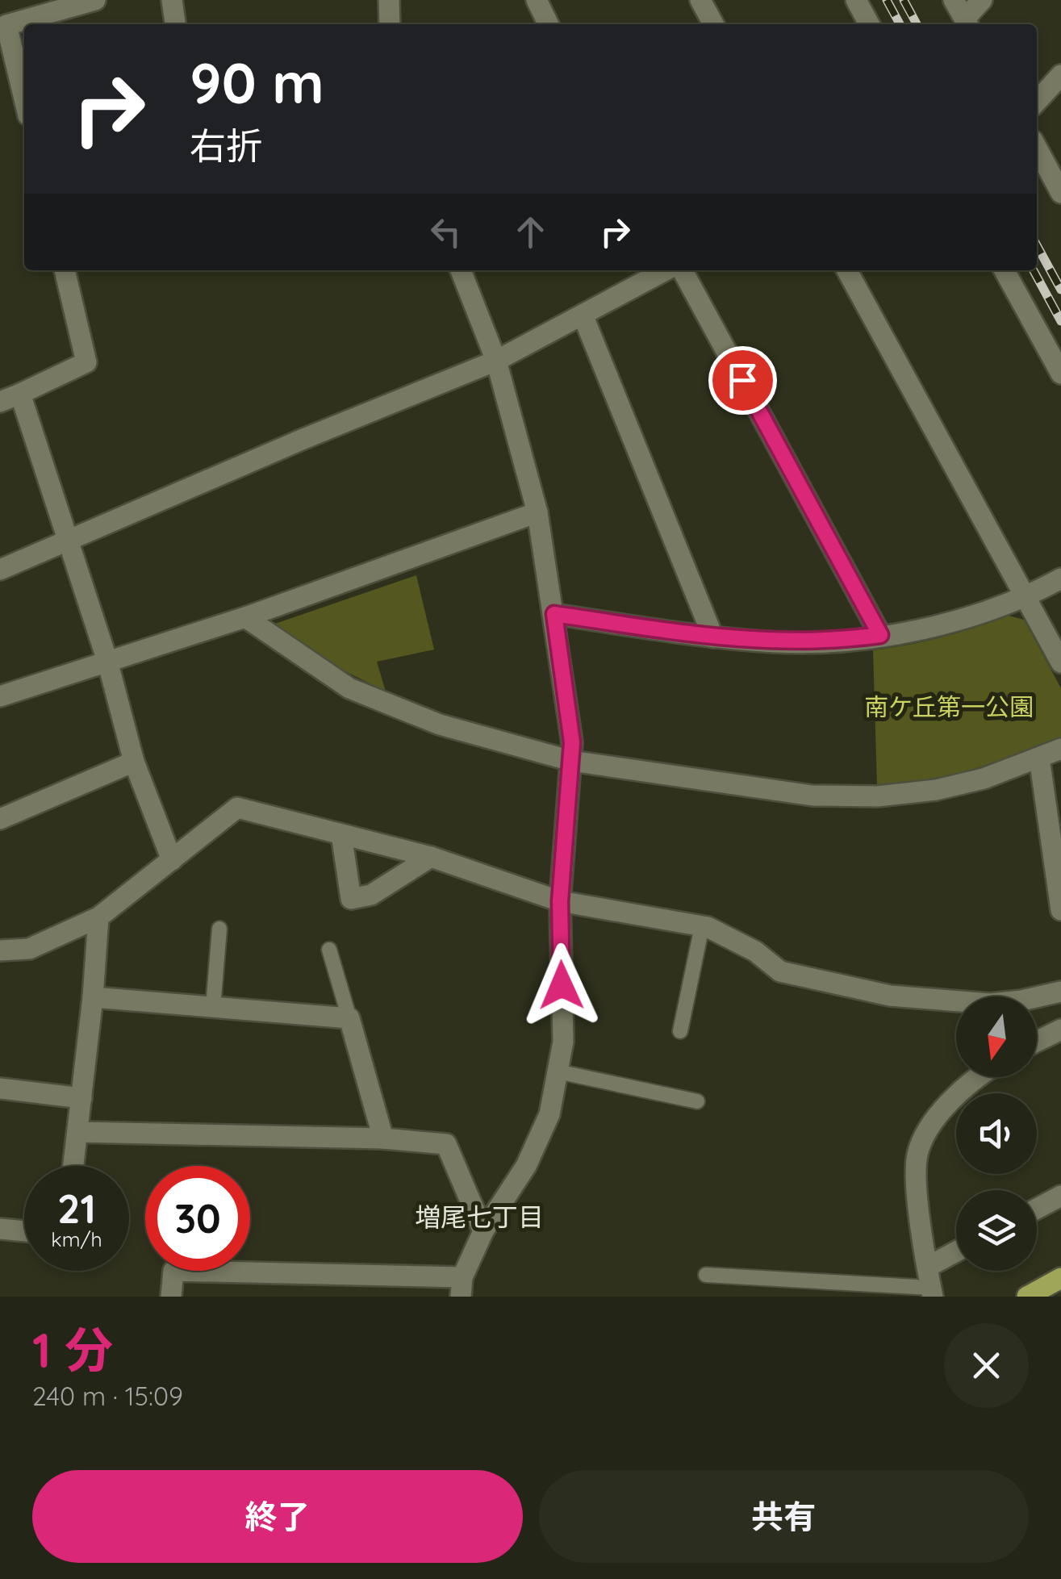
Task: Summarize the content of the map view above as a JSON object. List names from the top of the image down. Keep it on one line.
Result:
{"districts":["増尾七丁目"],"parks":["南ケ丘第一公園"],"north":"bottom","page":{"turn":["90 m","右折"],"speed":"21 km/h","limit":"30","heading":["1 分","240 m · 15:09"],"buttons":["終了","共有"]}}
